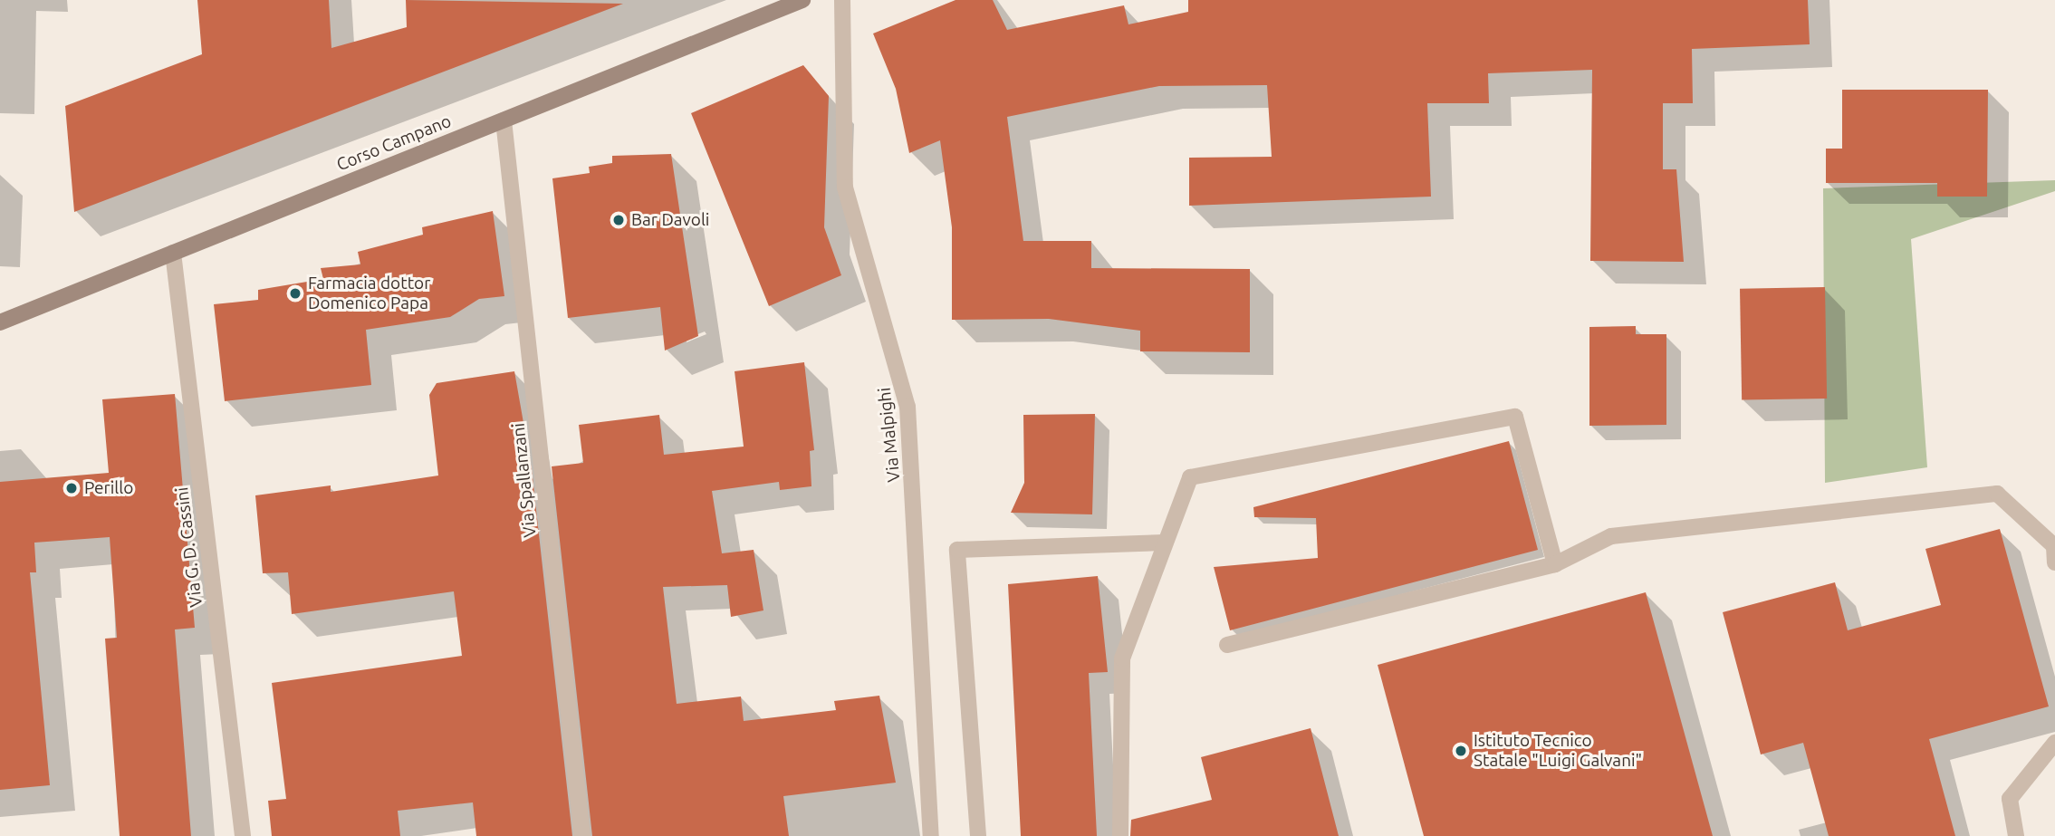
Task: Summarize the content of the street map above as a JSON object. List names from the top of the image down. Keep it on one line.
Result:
{"streets":{"main road":["Corso Campano"],"street":["Via Malpighi","Via Spallanzani","Via G. D. Cassini"]},"crossings":[["Corso Campano","Via Spallanzani"],["Corso Campano","Via G. D. Cassini"]],"places":["Bar Davoli","Farmacia dottor Domenico Papa","Perillo","Istituto Tecnico Statale \"Luigi Galvani\""]}
